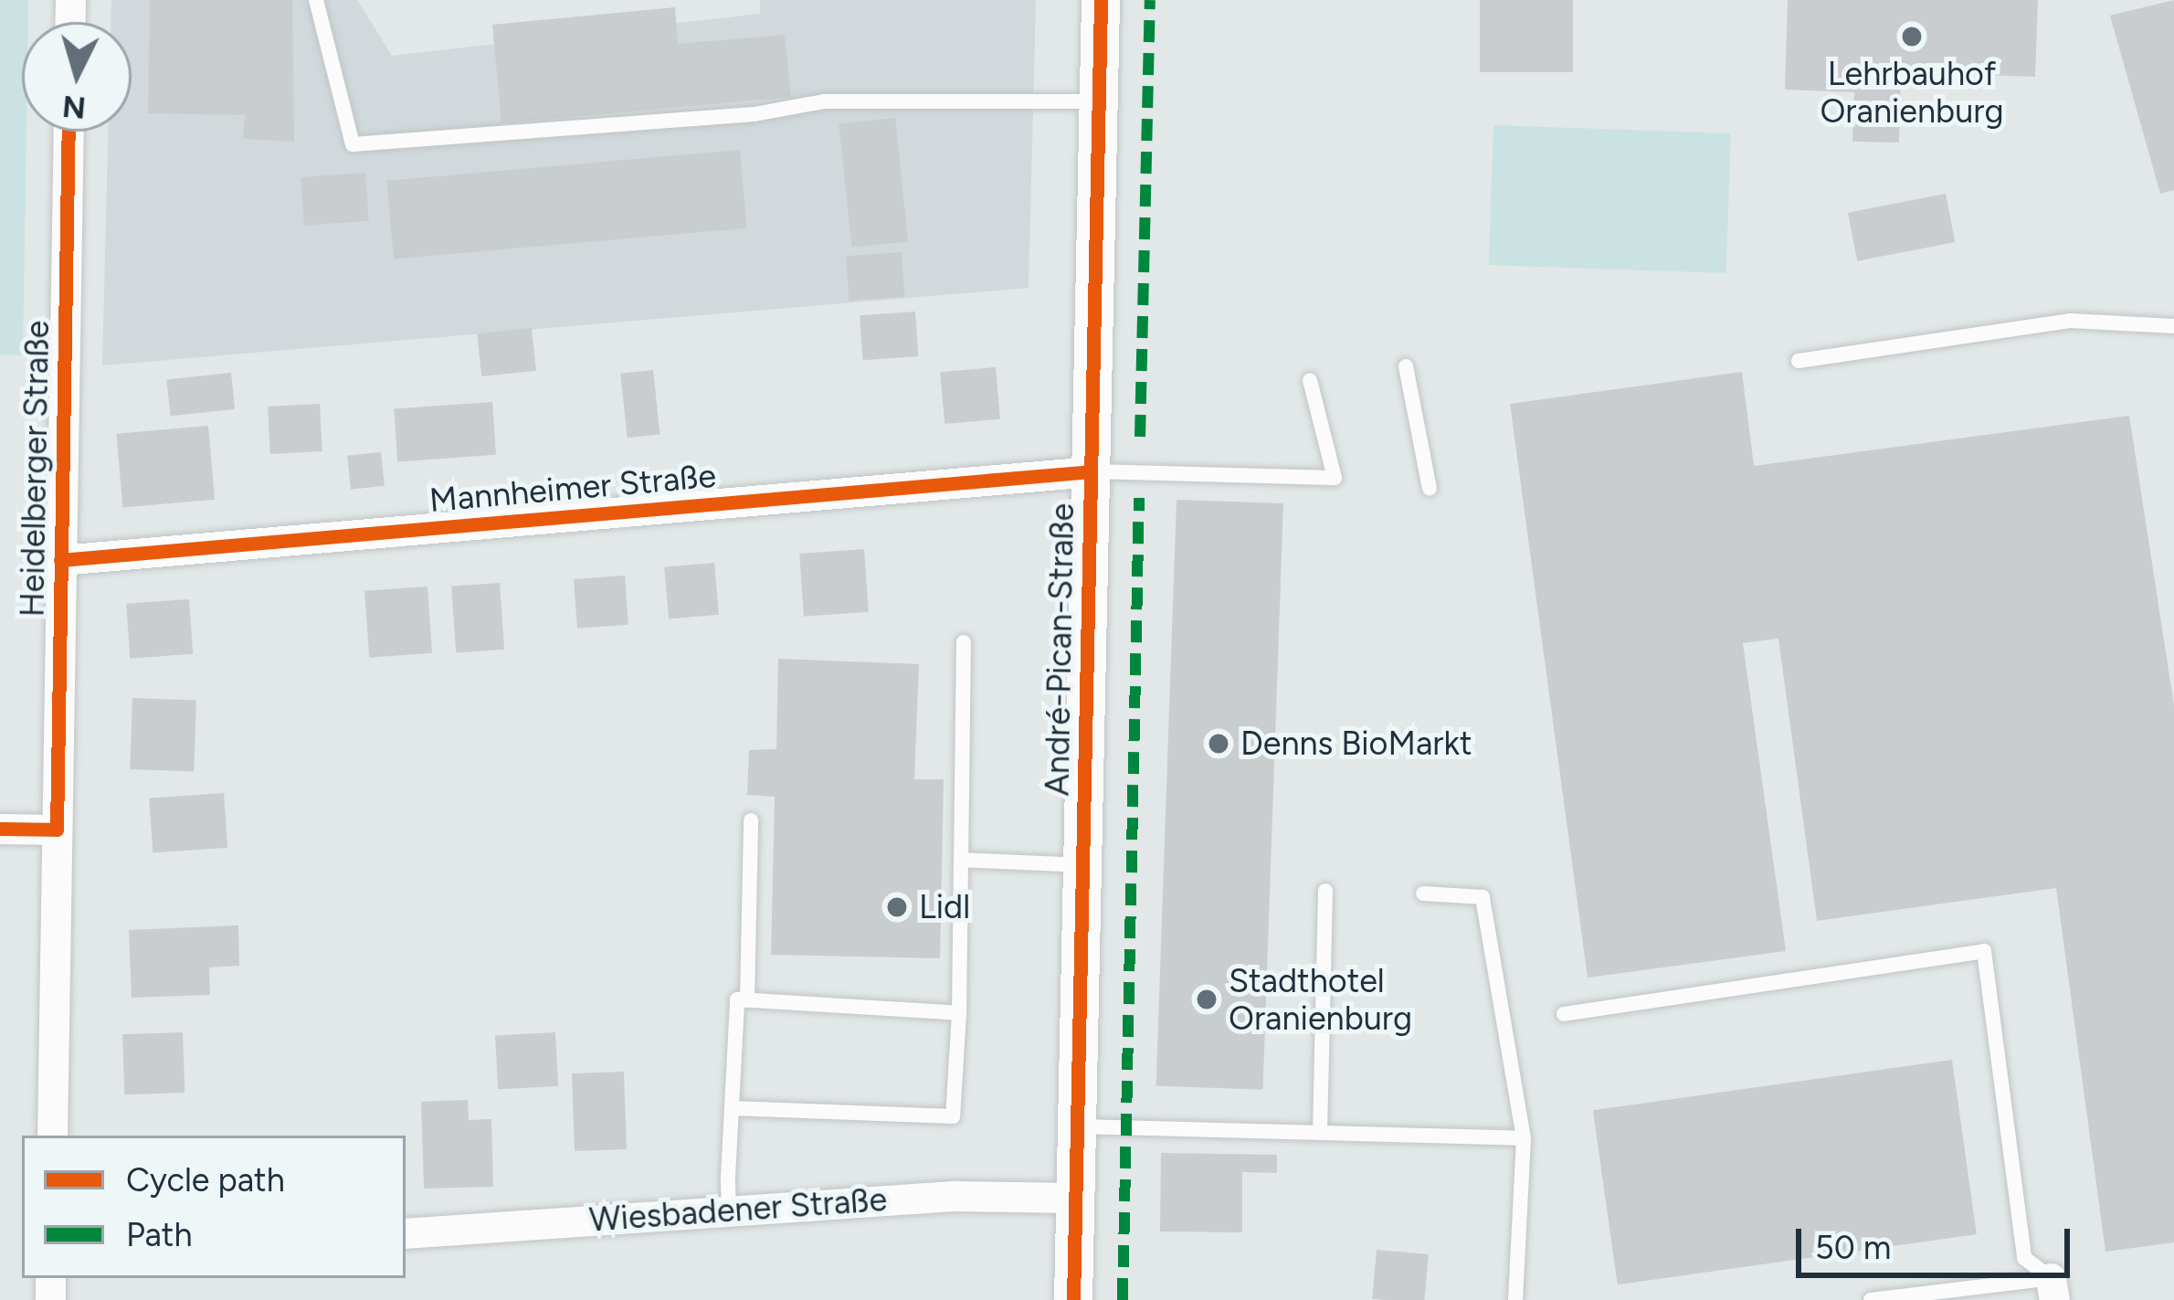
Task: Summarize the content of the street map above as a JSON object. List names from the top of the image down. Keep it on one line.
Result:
{"streets":{"street":["Heidelberger Straße","Mannheimer Straße","André-Pican-Straße","Wiesbadener Straße"]},"crossings":[["Heidelberger Straße","Mannheimer Straße"],["Mannheimer Straße","André-Pican-Straße"],["André-Pican-Straße","Wiesbadener Straße"]],"places":["Lehrbauhof Oranienburg","Denns BioMarkt","Lidl","Stadthotel Oranienburg"],"legend":["Cycle path","Path"],"scale_bar":"50 m","north":"bottom"}
